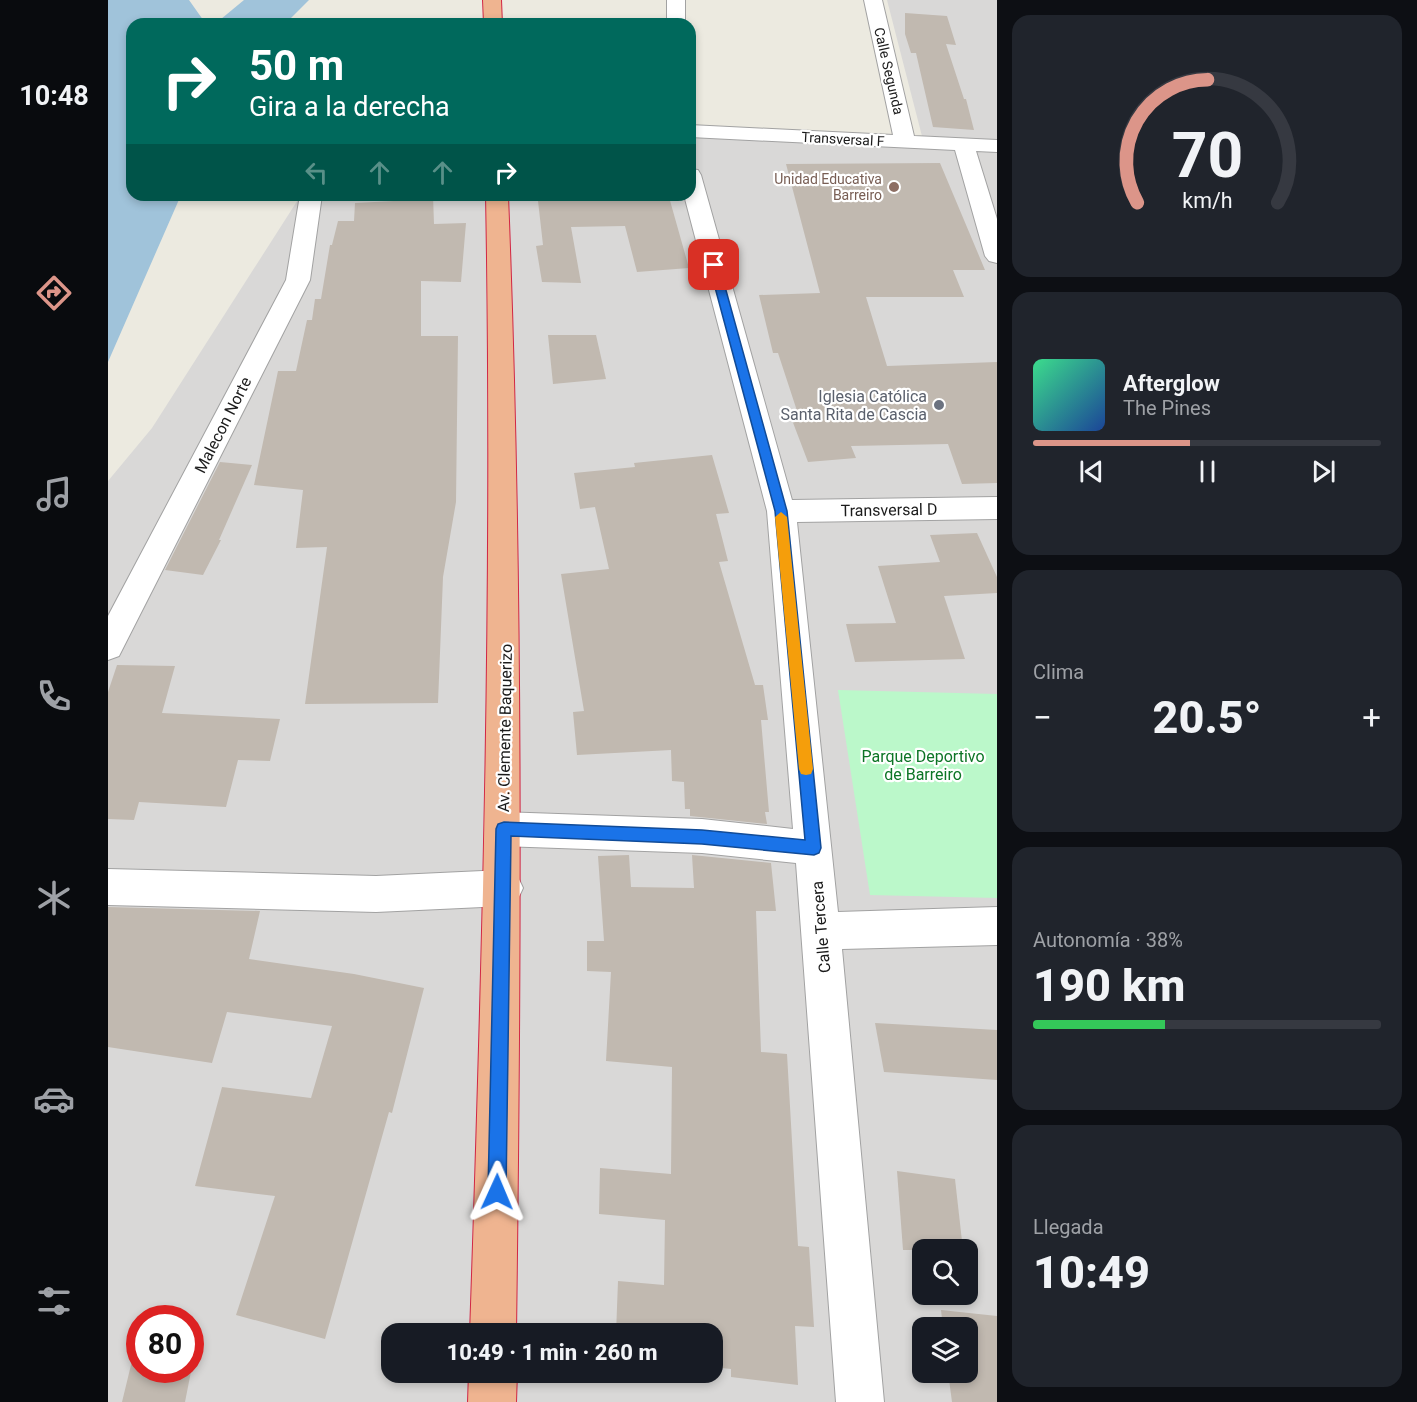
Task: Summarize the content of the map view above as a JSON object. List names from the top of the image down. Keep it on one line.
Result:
{"streets":{"highway":["Av. Clemente Baquerizo"],"street":["Calle Segunda","Transversal F","Malecon Norte","Transversal D","Calle Tercera"]},"crossings":[["Calle Segunda","Transversal F"],["Transversal D","Calle Tercera"]],"parks":["Parque Deportivo de Barreiro"],"places":["Unidad Educativa Barreiro","Iglesia Católica Santa Rita de Cascia"],"page":{"tabs":"10:48","turn":["50 m","Gira a la derecha"],"song":["Afterglow","The Pines"],"tile":["Clima",["Autonomía · 38%","190 km"],["Llegada","10:49"]],"heat":["−","20.5°","+"],"limit":"80","trip":"10:49 · 1 min · 260 m","gauge":["70","km/h"]}}
